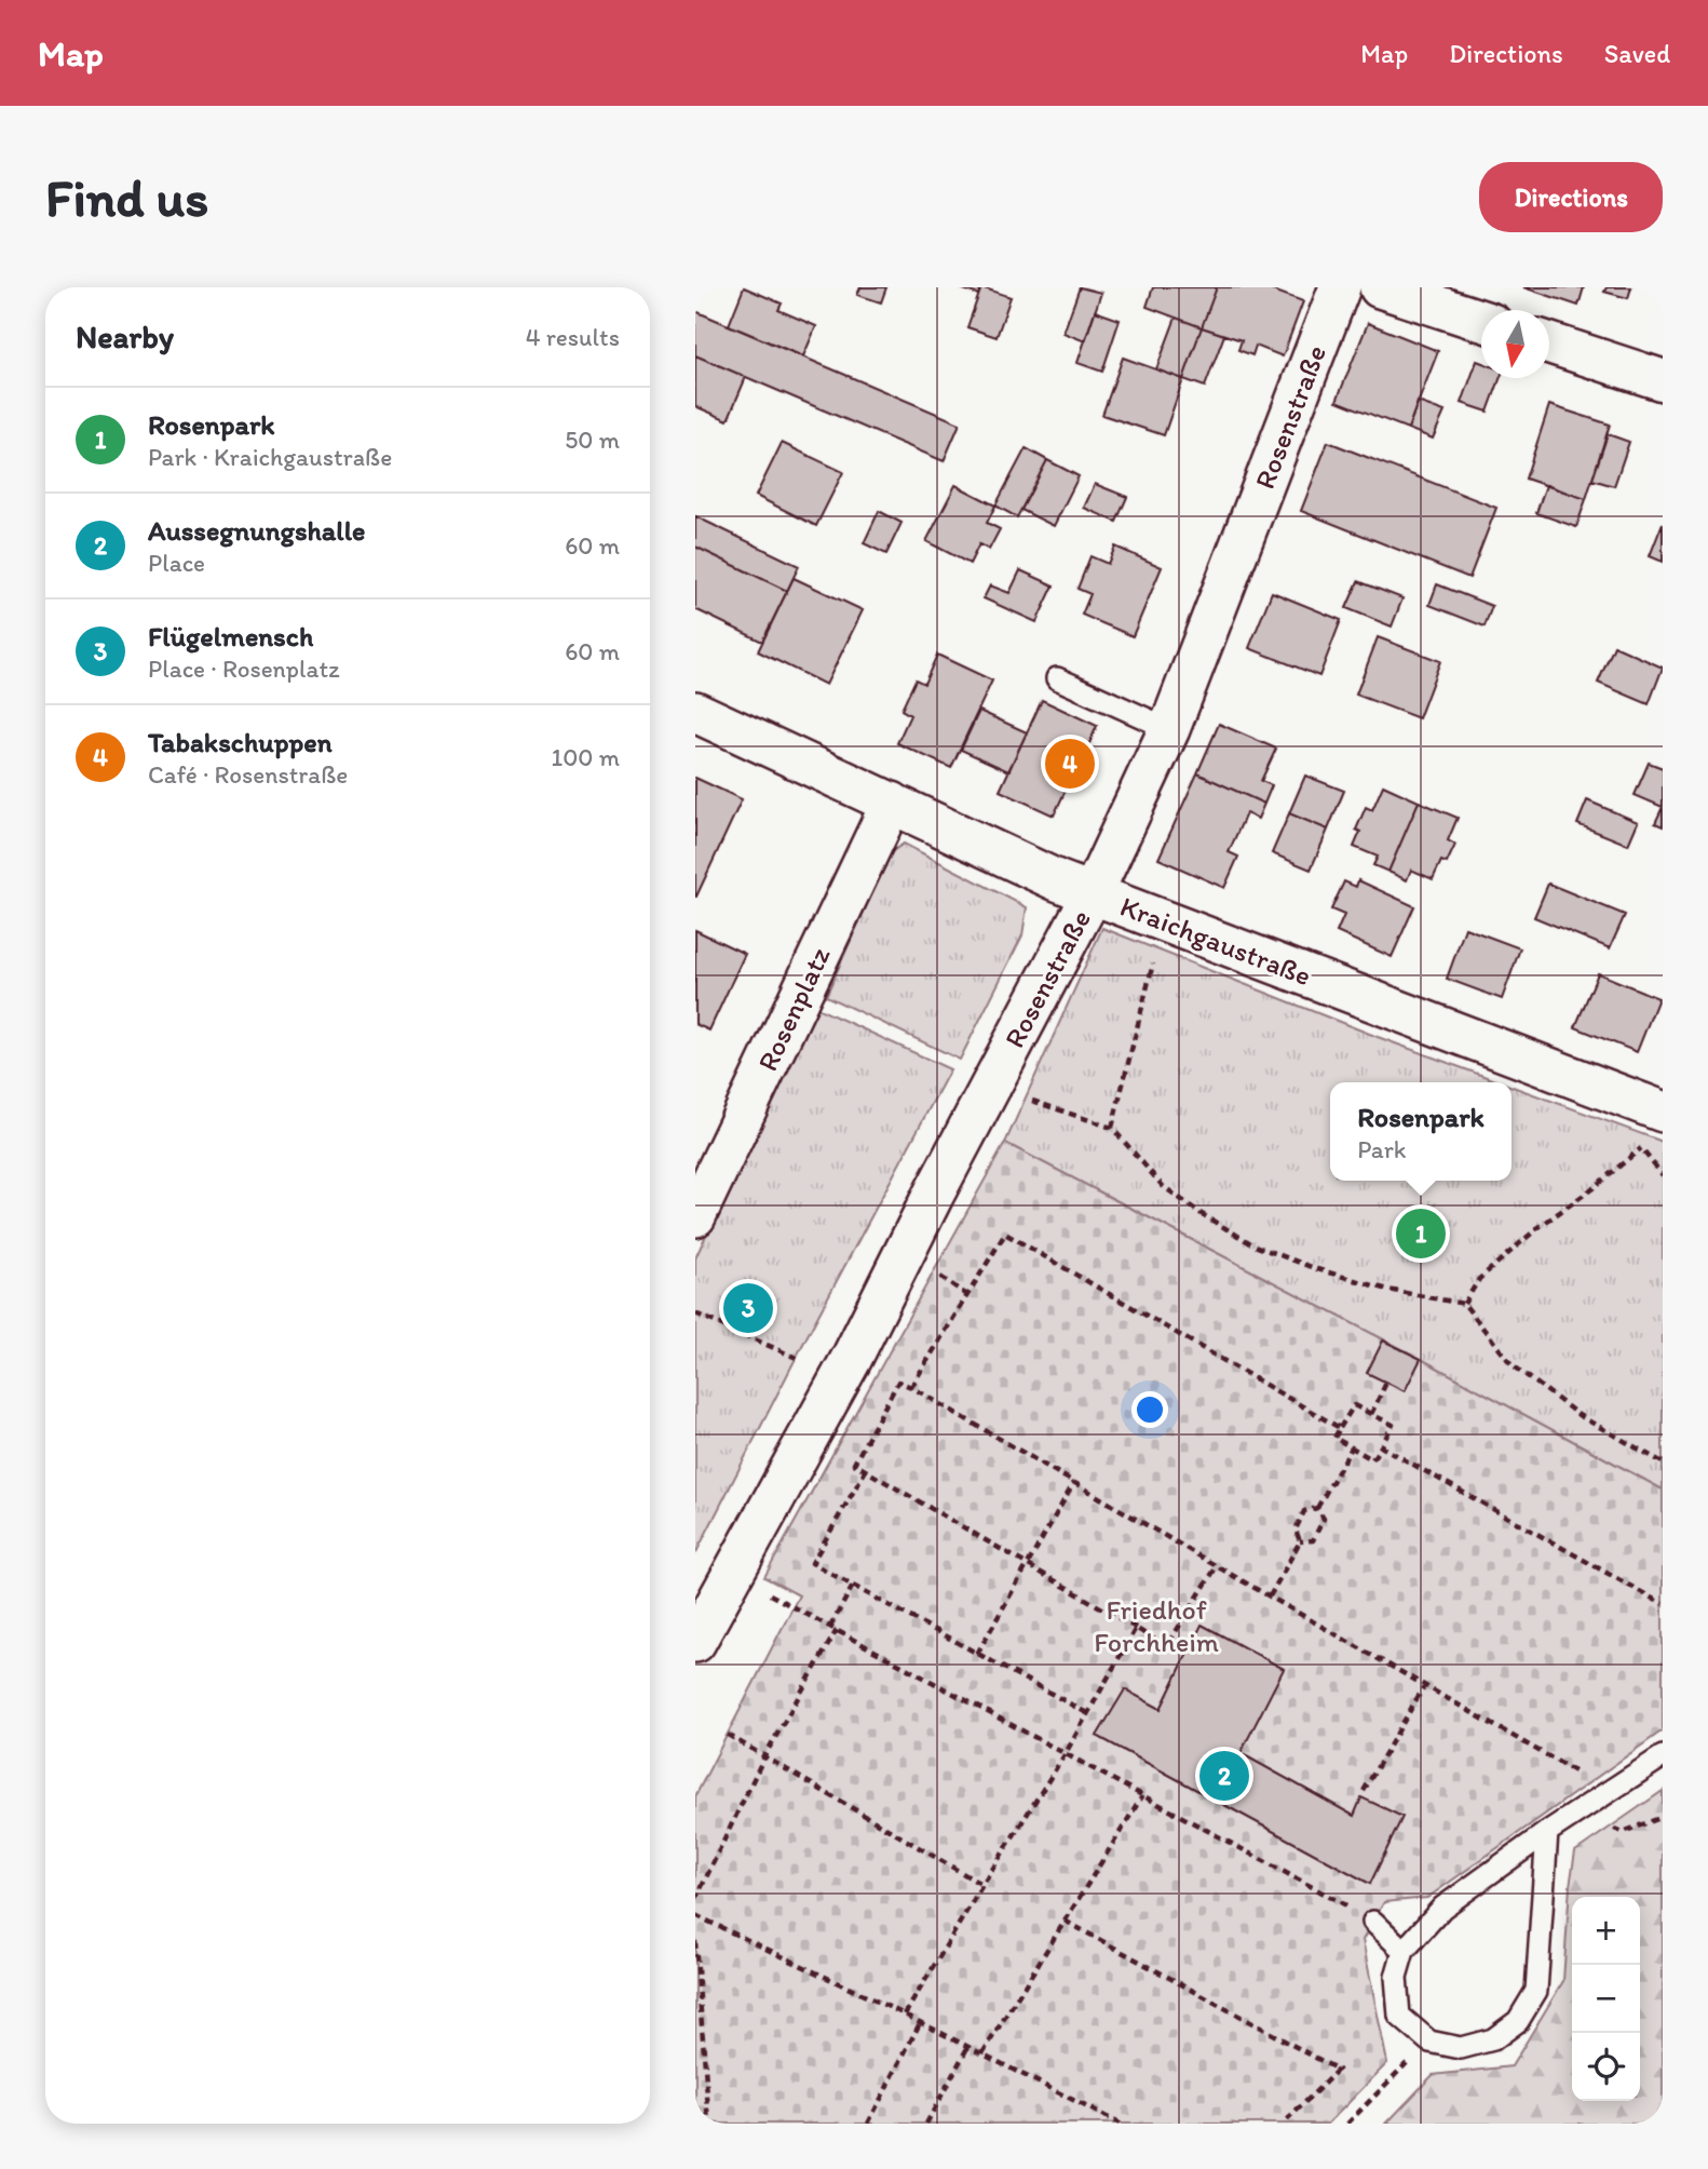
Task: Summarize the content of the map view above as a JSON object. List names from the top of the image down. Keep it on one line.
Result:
{"streets":{"street":["Rosenstraße","Kraichgaustraße","Rosenplatz"]},"crossings":[["Rosenstraße","Kraichgaustraße"],["Kraichgaustraße","Rosenplatz"]],"parks":["Friedhof Forchheim"],"north":"bottom","page":{"header":"Map","nav":["Map","Directions","Saved"],"buttons":"Directions","title":"Find us","heading":["Nearby","4 results"],"list":[{"mark":"1","name":"Rosenpark","note":"Park · Kraichgaustraße","value":"50 m"},{"mark":"2","name":"Aussegnungshalle","note":"Place","value":"60 m"},{"mark":"3","name":"Flügelmensch","note":"Place · Rosenplatz","value":"60 m"},{"mark":"4","name":"Tabakschuppen","note":"Café · Rosenstraße","value":"100 m"}],"pins":["4","1","3","2"],"popup":["Rosenpark","Park"],"map_buttons":["+","−"]}}
